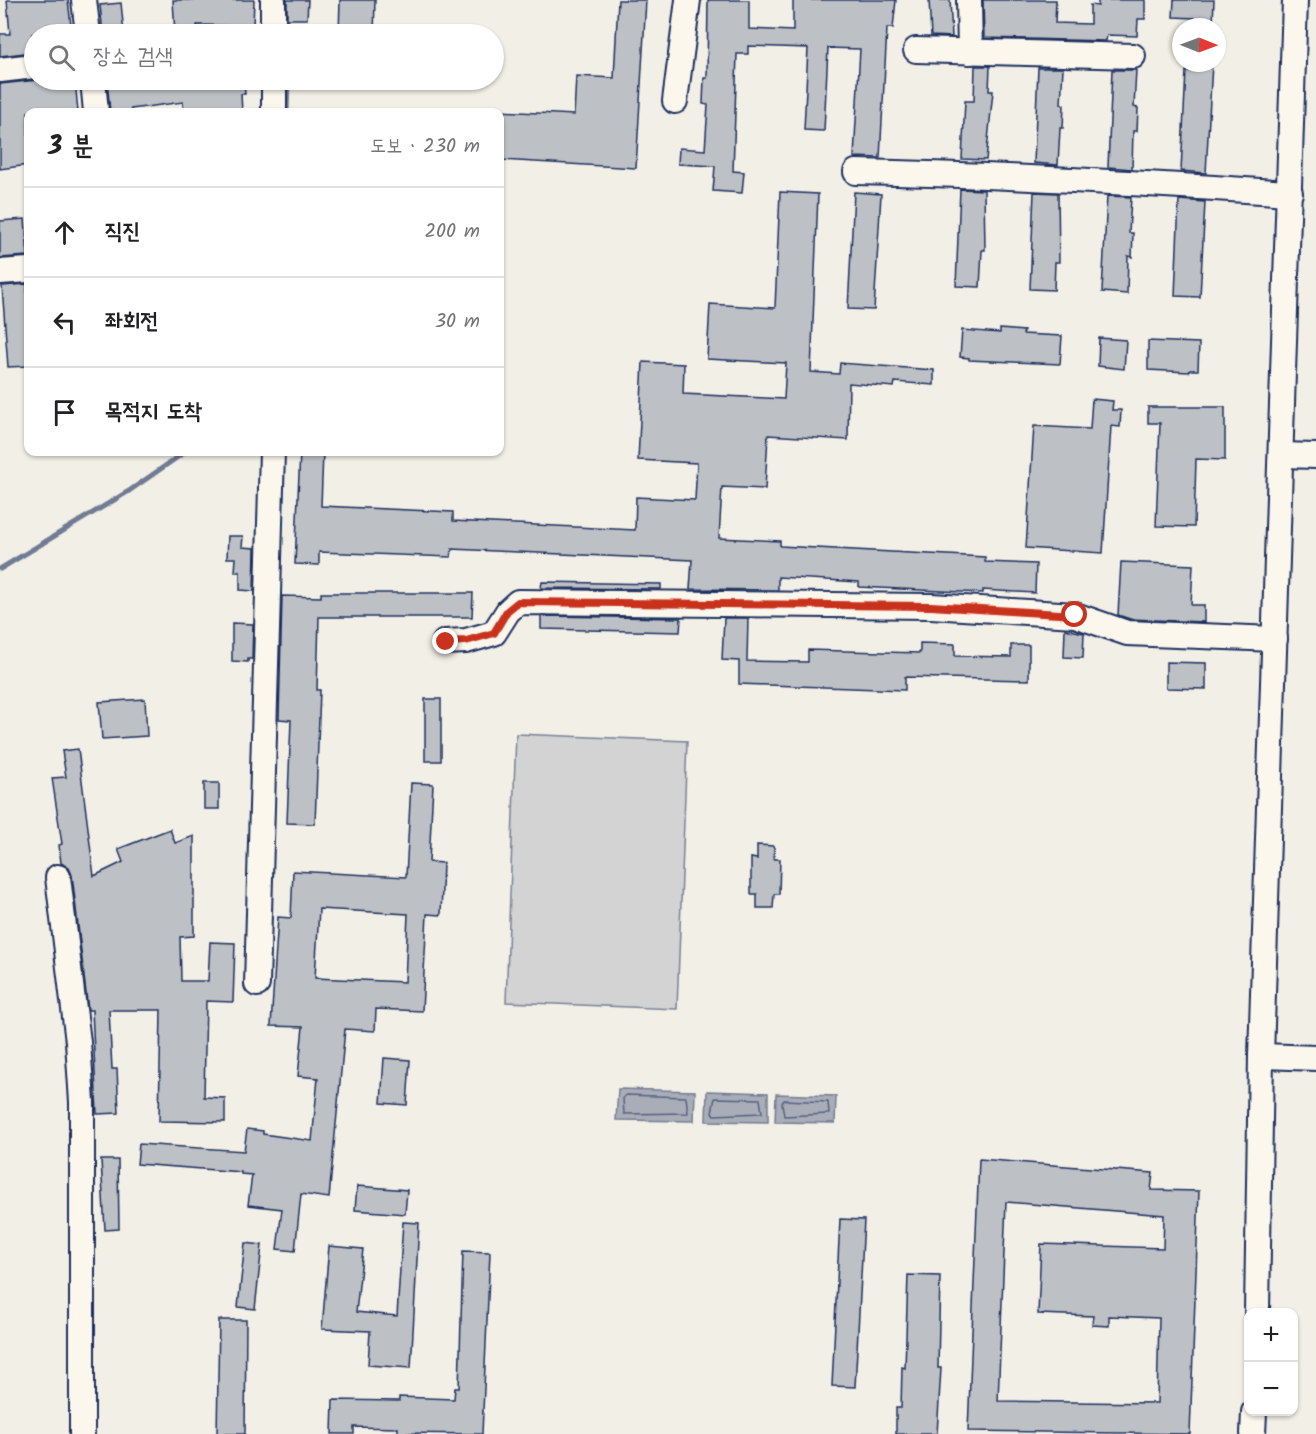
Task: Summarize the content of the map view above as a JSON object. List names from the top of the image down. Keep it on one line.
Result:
{"north":"right","page":{"search":"장소 검색","heading":["3 분","도보 · 230 m"],"list":[["직진","200 m"],["좌회전","30 m"],"목적지 도착"],"map_buttons":["+","−"]}}
